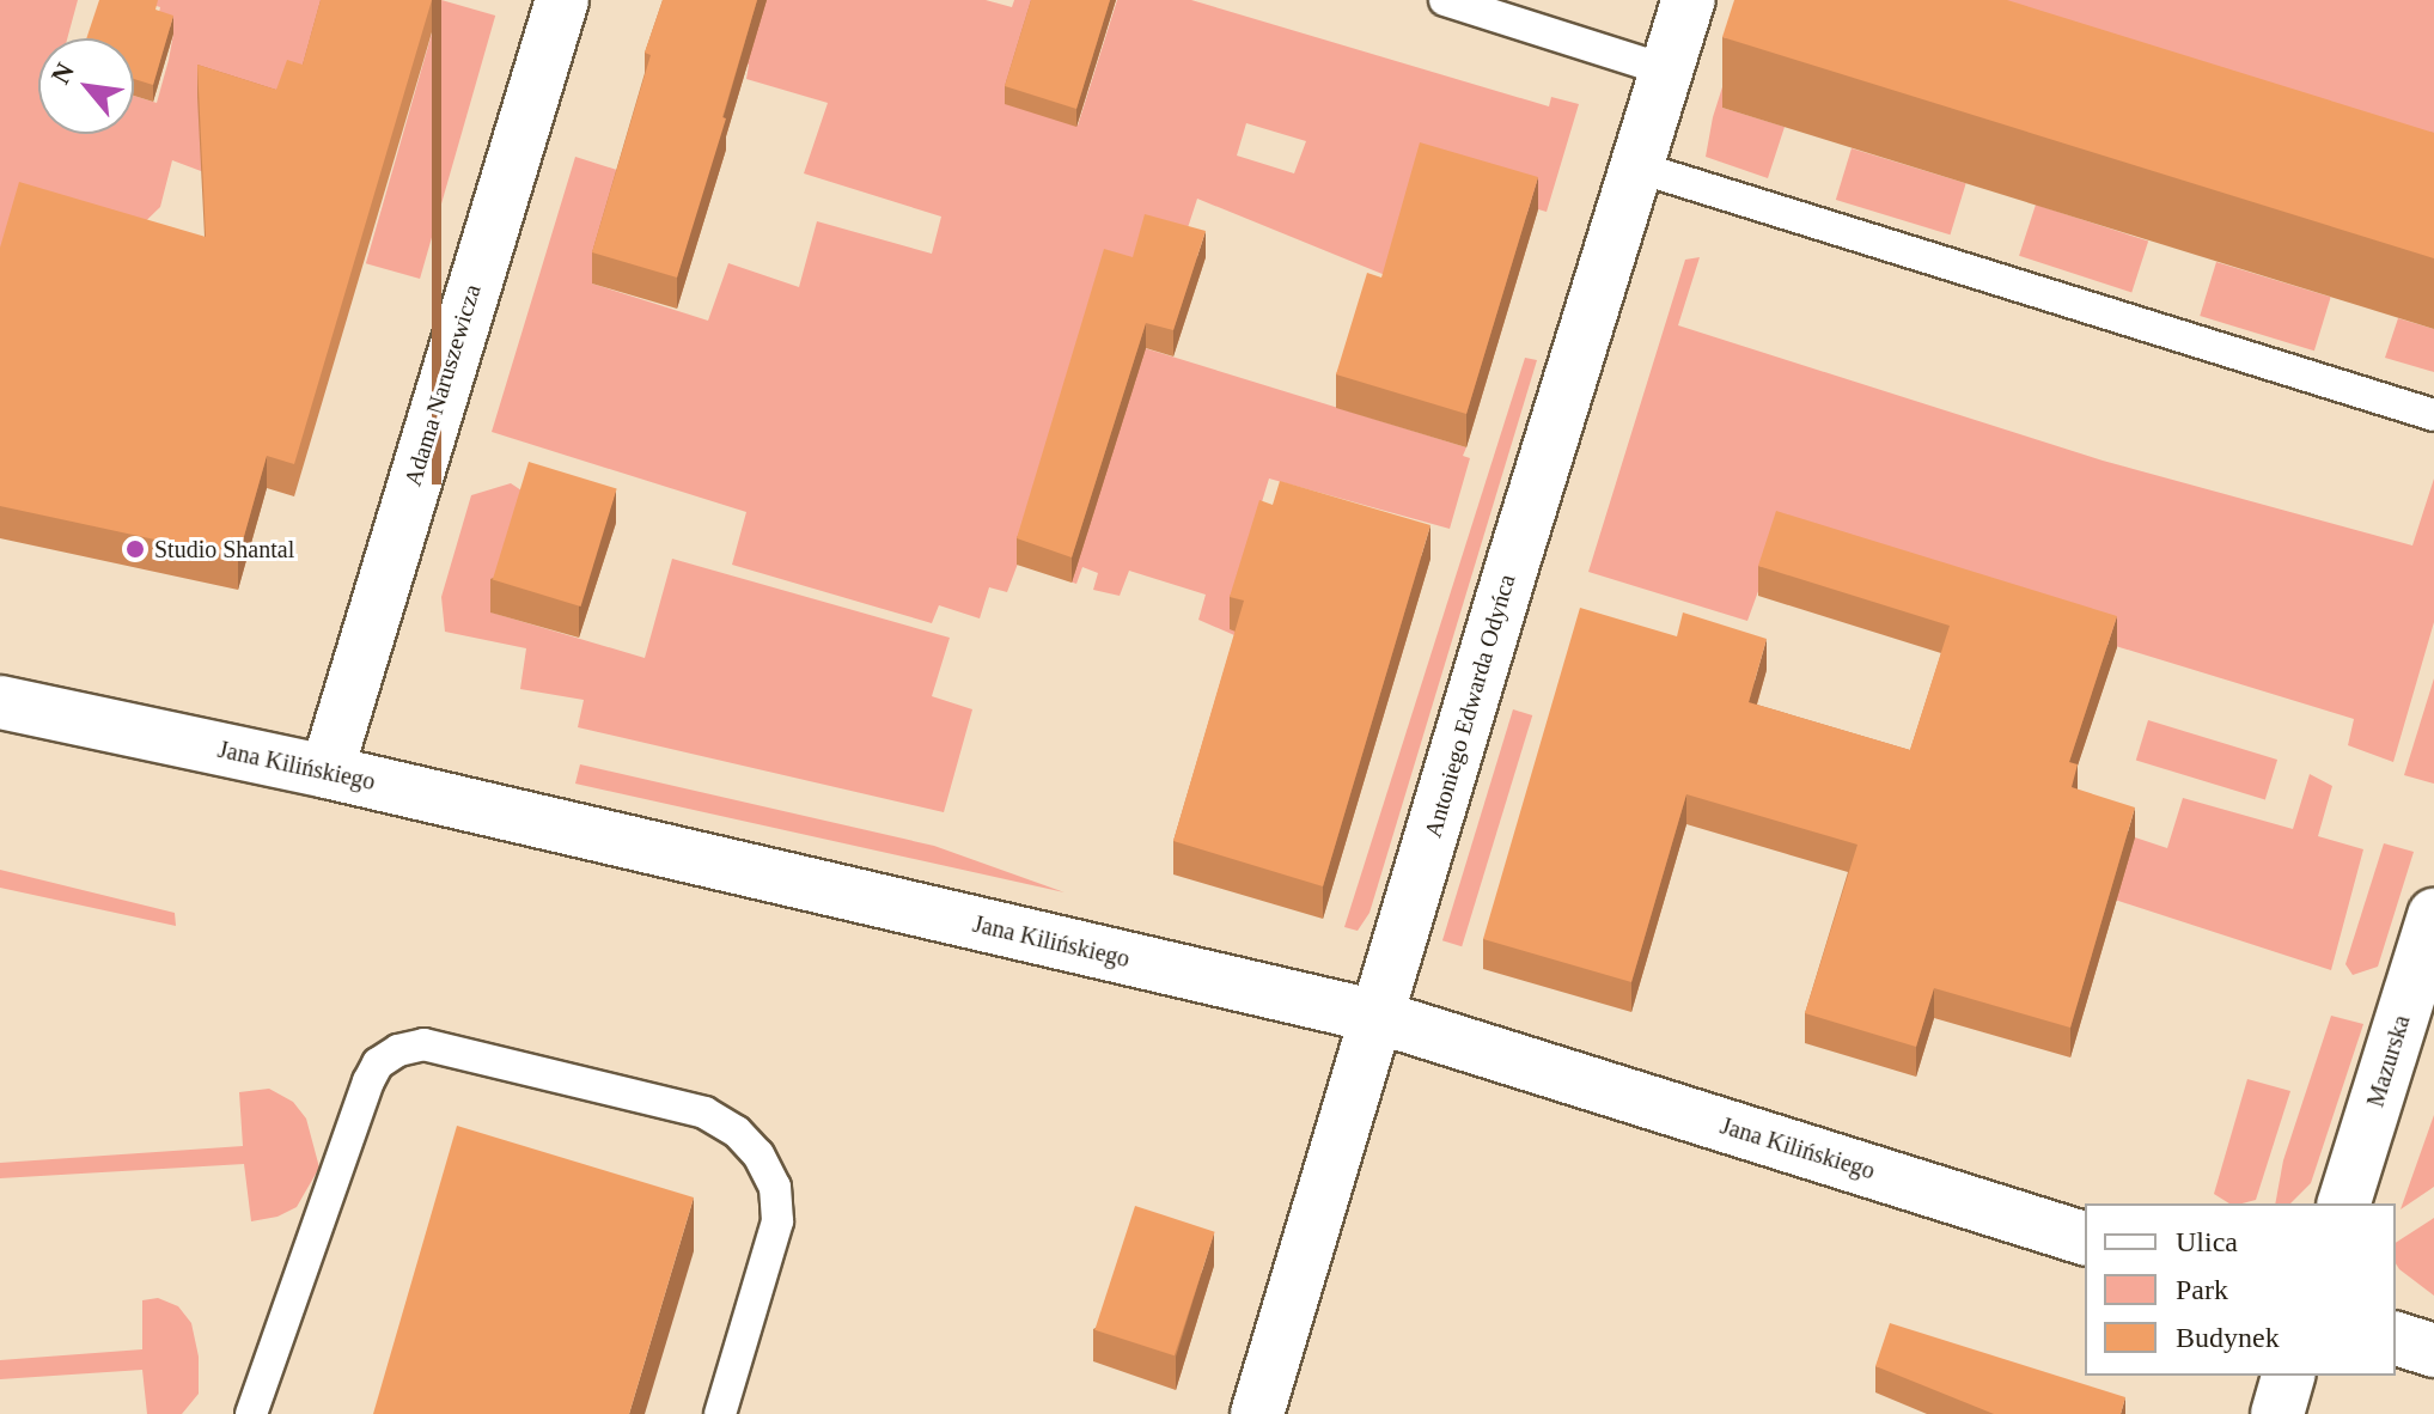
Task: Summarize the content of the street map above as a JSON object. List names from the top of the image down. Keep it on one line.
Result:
{"streets":{"street":["Adama Naruszewicza","Antoniego Edwarda Odyńca","Jana Kilińskiego","Mazurska"]},"crossings":[["Adama Naruszewicza","Jana Kilińskiego"],["Antoniego Edwarda Odyńca","Jana Kilińskiego"]],"places":["Studio Shantal"],"legend":["Ulica","Park","Budynek"],"north":"top left"}
